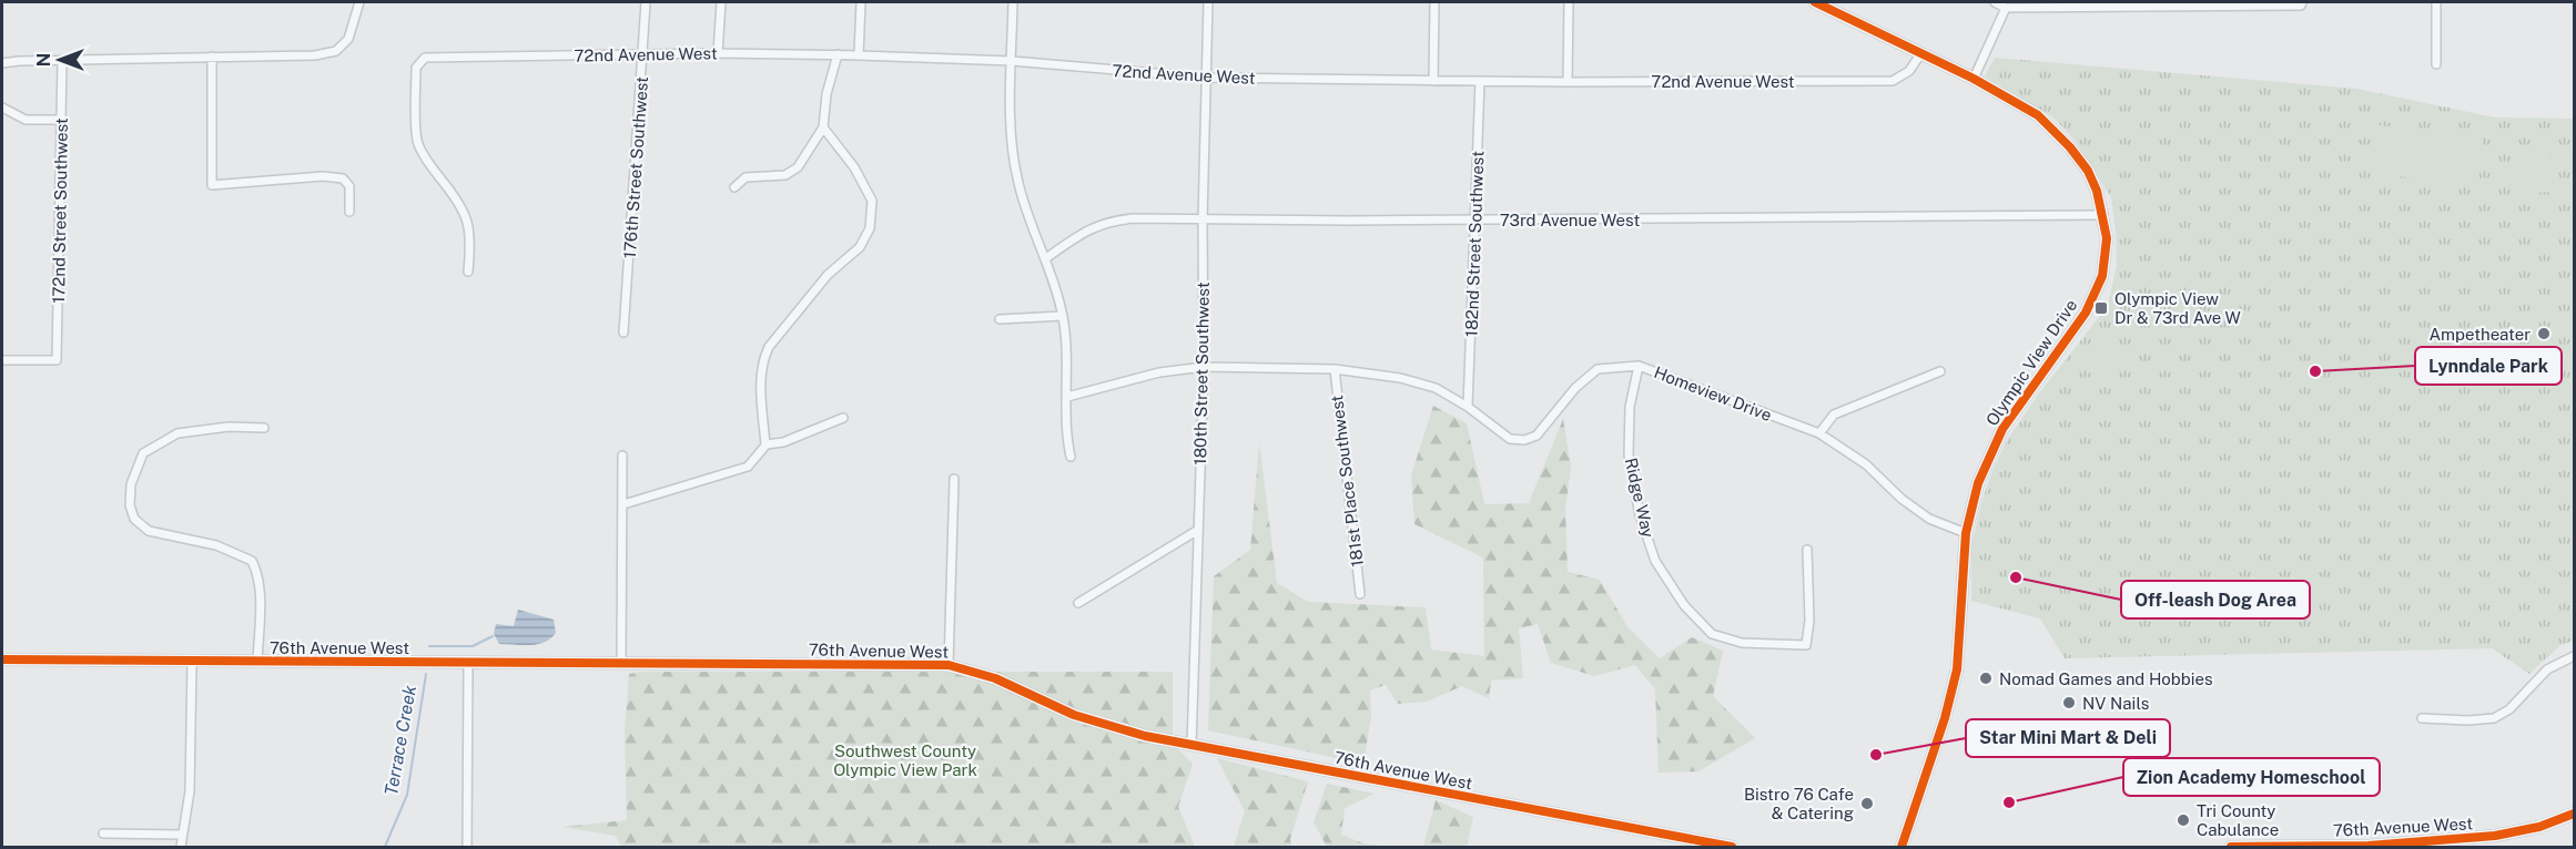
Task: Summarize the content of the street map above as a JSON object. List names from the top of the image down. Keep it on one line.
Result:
{"streets":{"street":["72nd Avenue West","176th Street Southwest","172nd Street Southwest","73rd Avenue West","182nd Street Southwest","Olympic View Drive","180th Street Southwest","Homeview Drive","181st Place Southwest","Ridge Way","76th Avenue West"]},"crossings":[["72nd Avenue West","176th Street Southwest"],["72nd Avenue West","182nd Street Southwest"],["72nd Avenue West","Olympic View Drive"],["72nd Avenue West","180th Street Southwest"],["73rd Avenue West","182nd Street Southwest"],["73rd Avenue West","Olympic View Drive"],["73rd Avenue West","180th Street Southwest"],["182nd Street Southwest","Homeview Drive"],["Olympic View Drive","Homeview Drive"],["180th Street Southwest","Homeview Drive"],["180th Street Southwest","76th Avenue West"],["Homeview Drive","181st Place Southwest"],["Homeview Drive","Ridge Way"]],"water":["Terrace Creek"],"parks":["Southwest County Olympic View Park"],"places":{"transit":["Olympic View Dr & 73rd Ave W"],"other":["Ampetheater","Lynndale Park","Off-leash Dog Area","Nomad Games and Hobbies","NV Nails","Star Mini Mart & Deli","Zion Academy Homeschool","Bistro 76 Cafe & Catering","Tri County Cabulance"]},"north":"left"}
